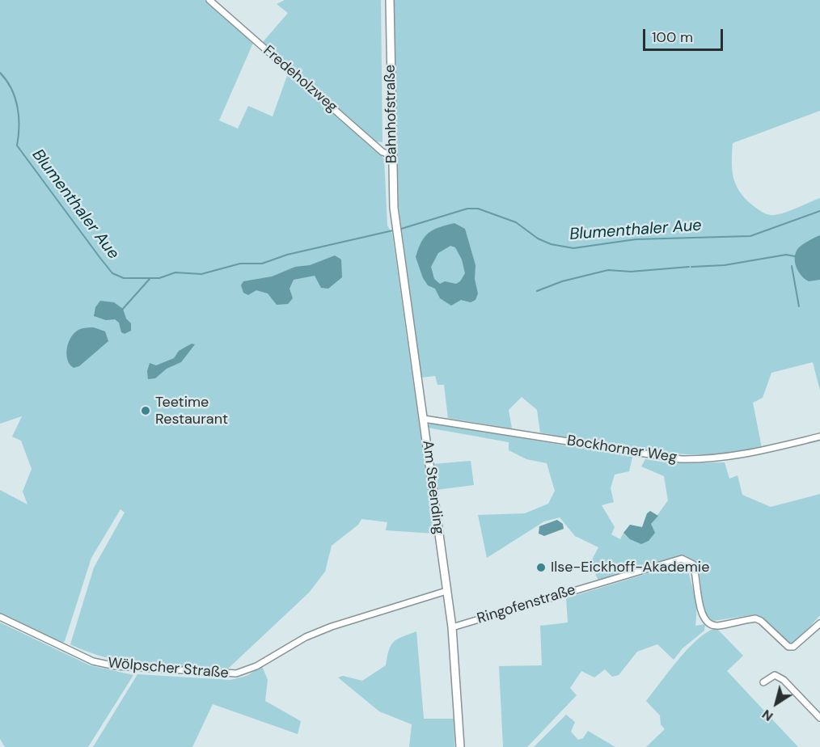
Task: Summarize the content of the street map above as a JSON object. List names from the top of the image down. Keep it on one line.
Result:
{"streets":{"street":["Fredeholzweg","Bahnhofstraße","Bockhorner Weg","Am Steending","Ringofenstraße","Wölpscher Straße"]},"crossings":[["Fredeholzweg","Bahnhofstraße"],["Bahnhofstraße","Am Steending"],["Bockhorner Weg","Am Steending"],["Am Steending","Ringofenstraße"],["Am Steending","Wölpscher Straße"]],"water":["Blumenthaler Aue"],"places":["Teetime Restaurant","Ilse-Eickhoff-Akademie"],"scale_bar":"100 m","north":"bottom left"}
